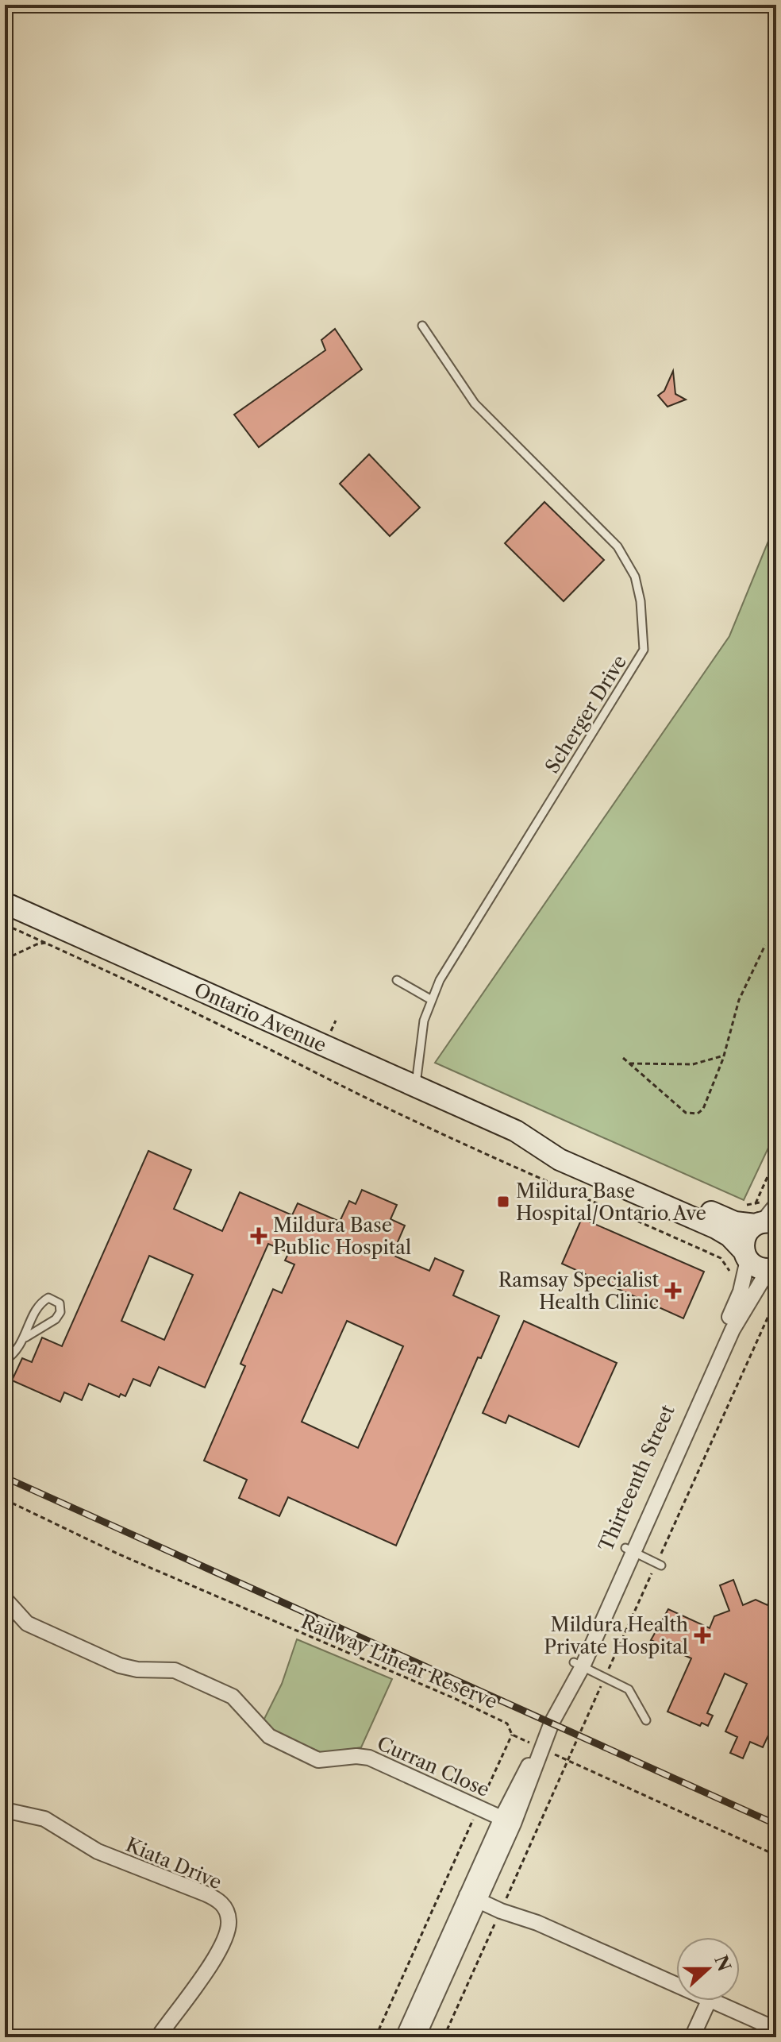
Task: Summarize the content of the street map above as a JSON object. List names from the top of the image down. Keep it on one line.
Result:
{"streets":{"street":["Ontario Avenue","Thirteenth Street","Curran Close","Kiata Drive"],"lane":["Scherger Drive"],"path":["Railway Linear Reserve"]},"crossings":[["Scherger Drive","Ontario Avenue"],["Ontario Avenue","Thirteenth Street"],["Thirteenth Street","Railway Linear Reserve"],["Thirteenth Street","Curran Close"]],"places":{"transit":["Mildura Base Hospital/Ontario Ave"],"health":["Mildura Base Public Hospital","Ramsay Specialist Health Clinic","Mildura Health Private Hospital"]},"north":"right"}
